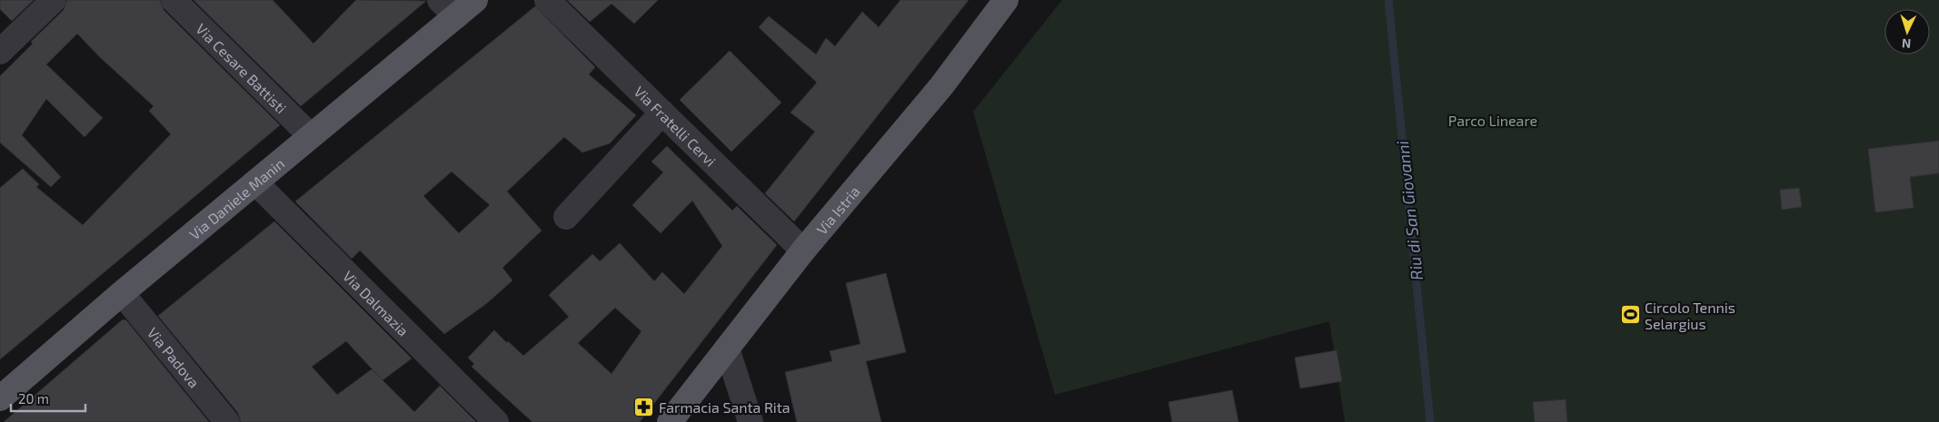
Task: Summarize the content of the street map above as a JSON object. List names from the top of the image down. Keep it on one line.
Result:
{"streets":{"main road":["Via Daniele Manin","Via Istria"],"street":["Via Cesare Battisti","Via Fratelli Cervi","Via Dalmazia","Via Padova"]},"crossings":[["Via Cesare Battisti","Via Daniele Manin"],["Via Fratelli Cervi","Via Istria"],["Via Daniele Manin","Via Dalmazia"],["Via Daniele Manin","Via Padova"]],"water":["Riu di San Giovanni"],"parks":["Parco Lineare"],"places":{"sports":["Circolo Tennis Selargius"],"pharmacy":["Farmacia Santa Rita"]},"scale_bar":"20 m","north":"bottom"}
